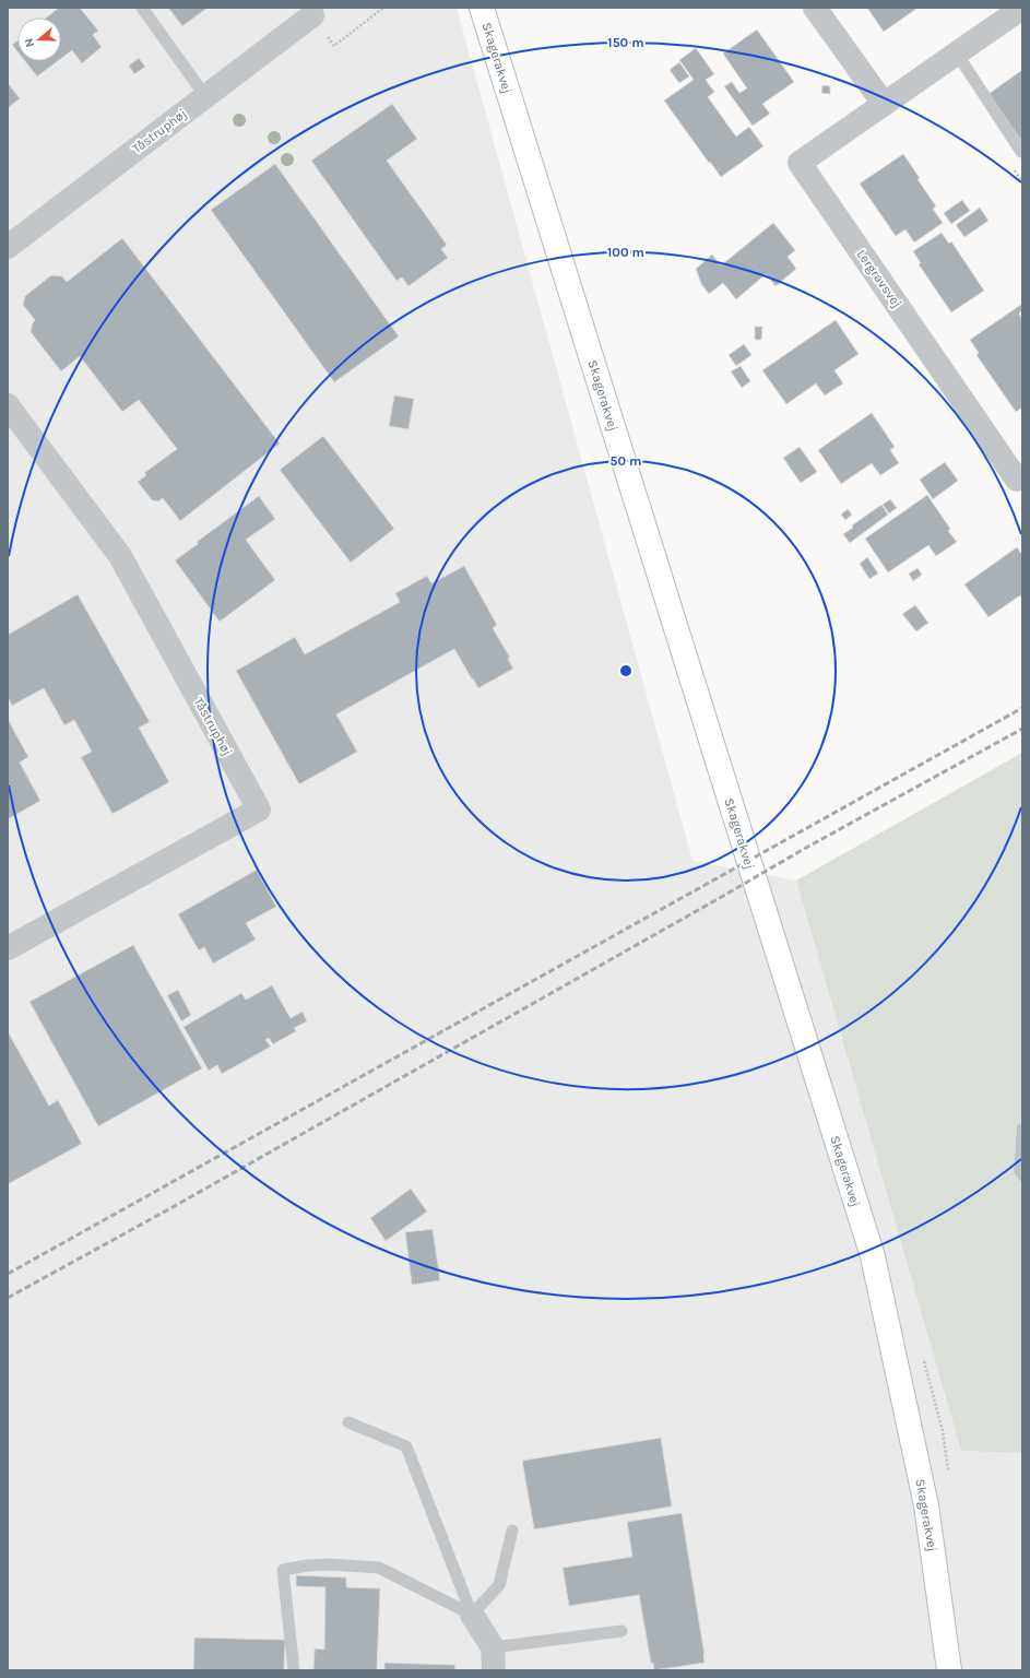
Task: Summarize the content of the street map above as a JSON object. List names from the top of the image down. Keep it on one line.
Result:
{"streets":{"street":["Skagerakvej","Tåstruphøj","Lergravsvej"]},"north":"left","rings":["150 m","100 m","50 m"]}
